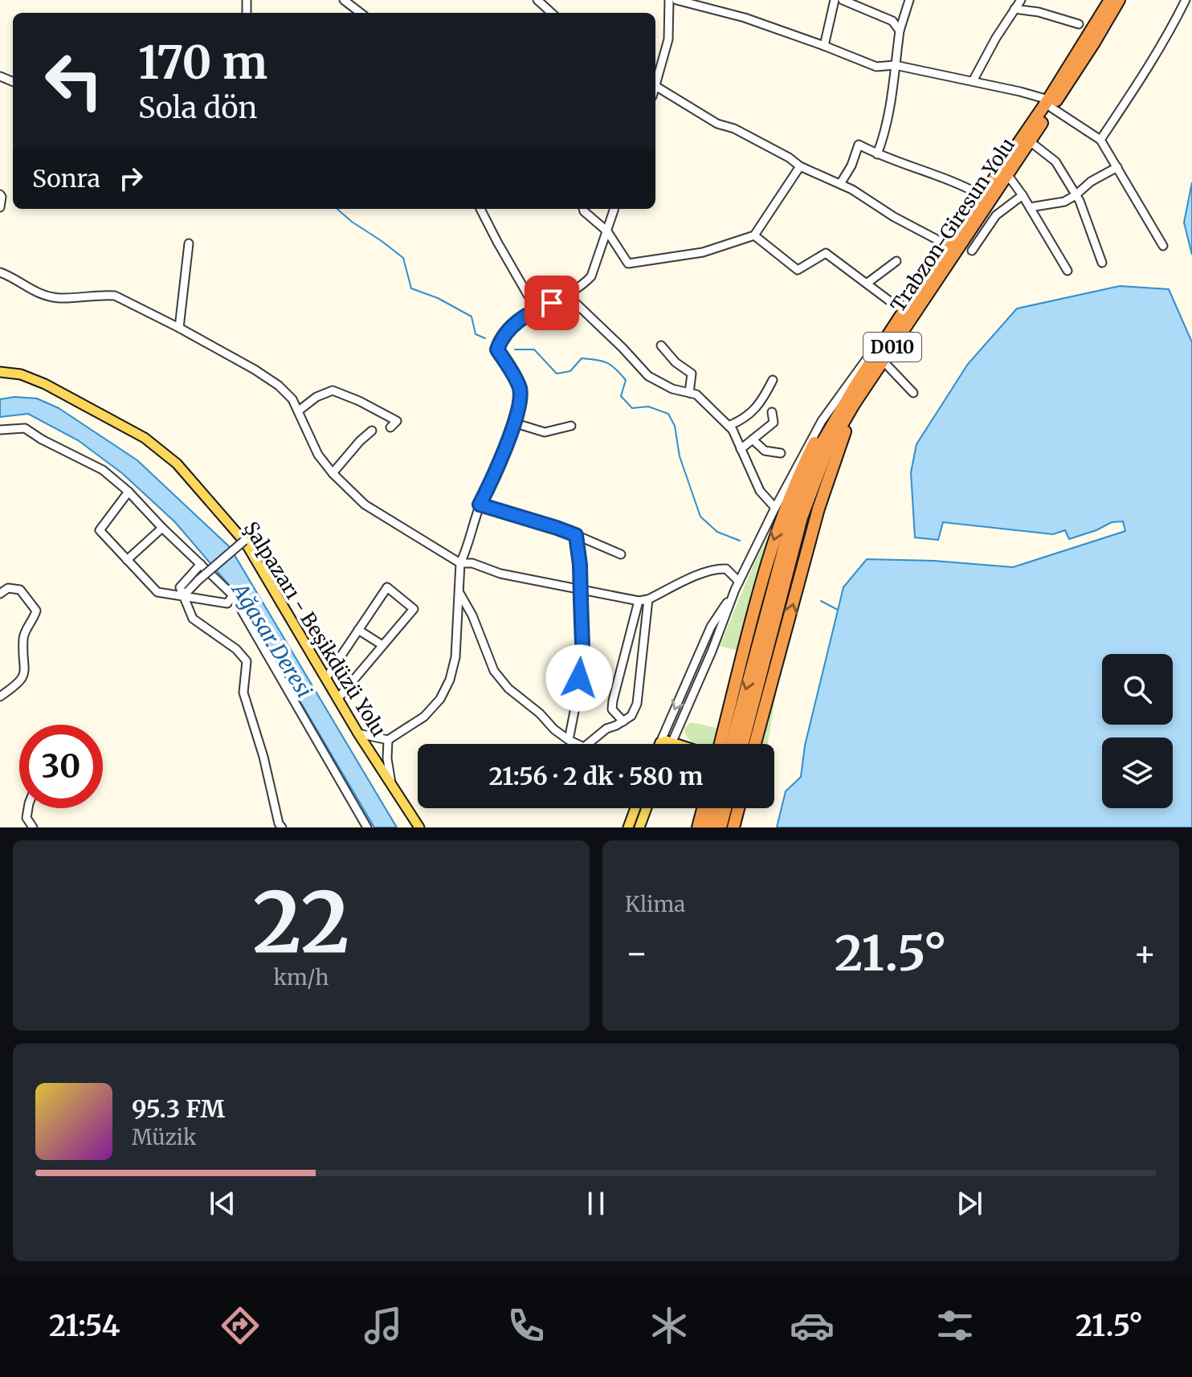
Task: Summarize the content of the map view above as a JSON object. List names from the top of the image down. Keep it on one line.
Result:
{"streets":{"highway":["Trabzon-Giresun Yolu","D010"],"main road":["Şalpazarı - Beşikdüzü Yolu"]},"crossings":[["Trabzon-Giresun Yolu","D010"]],"water":["Ağasar Deresi"],"page":{"turn":["170 m","Sola dön"],"then":"Sonra","limit":"30","trip":"21:56 · 2 dk · 580 m","tile":[["22","km/h"],"Klima"],"heat":["−","21.5°","+"],"song":["95.3 FM","Müzik"],"tabs":["21:54","21.5°"]}}
